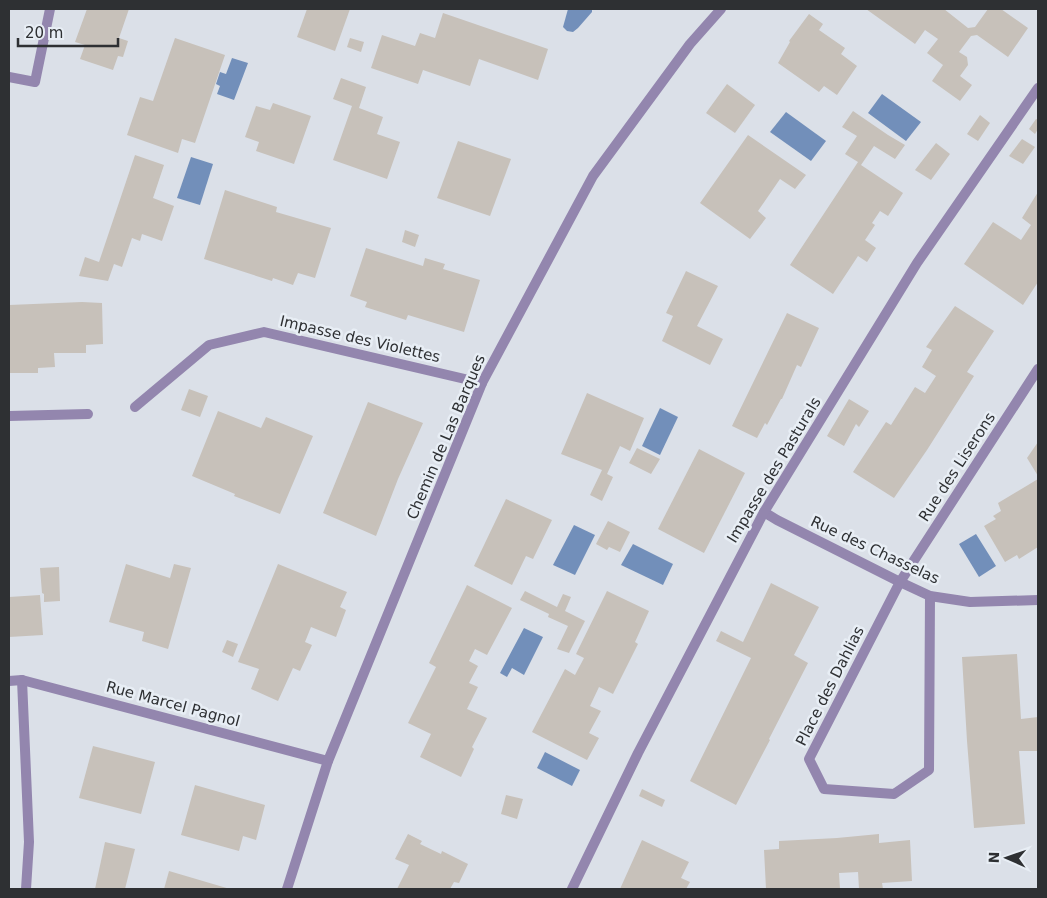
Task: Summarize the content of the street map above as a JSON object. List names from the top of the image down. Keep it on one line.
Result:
{"streets":{"street":["Impasse des Violettes","Chemin de Las Barques","Rue des Liserons","Impasse des Pasturals","Rue des Chasselas","Place des Dahlias","Rue Marcel Pagnol"]},"crossings":[["Impasse des Violettes","Chemin de Las Barques"],["Chemin de Las Barques","Rue Marcel Pagnol"],["Rue des Liserons","Rue des Chasselas"],["Rue des Liserons","Place des Dahlias"],["Impasse des Pasturals","Rue des Chasselas"],["Rue des Chasselas","Place des Dahlias"]],"scale_bar":"20 m","north":"left"}
